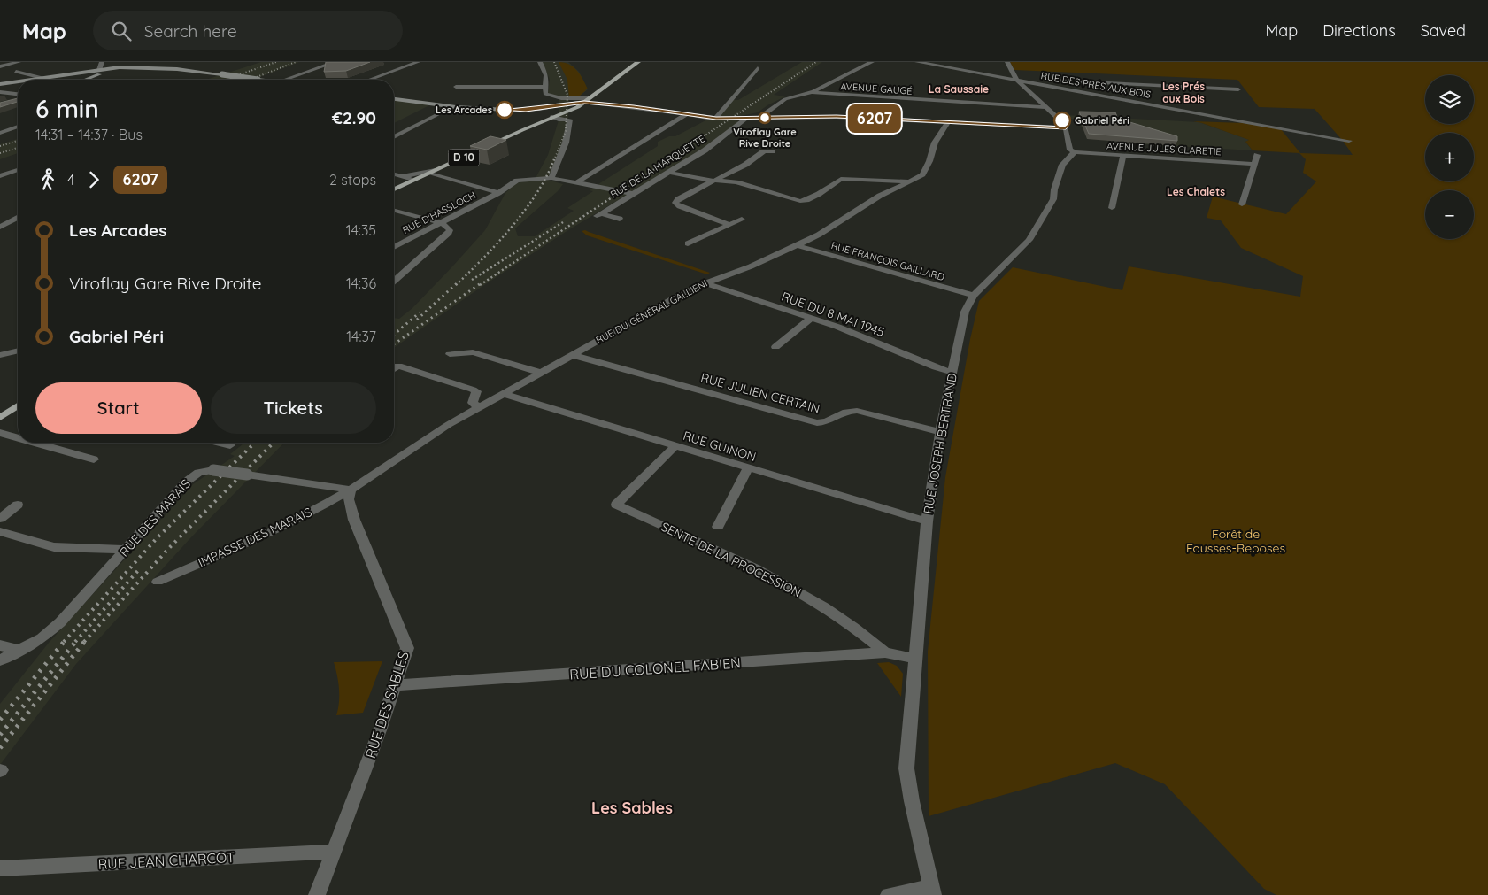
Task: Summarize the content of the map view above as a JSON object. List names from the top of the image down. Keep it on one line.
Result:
{"streets":{"main road":["D 10"],"street":["RUE DES PRÉS AUX BOIS","AVENUE GAUGÉ","AVENUE JULES CLARETIE","RUE DE LA MARQUETTE","RUE D'HASSLOCH","RUE FRANÇOIS GAILLARD","RUE DU GÉNÉRAL GALLIENI","RUE DU 8 MAI 1945","RUE JULIEN CERTAIN","RUE JOSEPH BERTRAND","RUE GUINON","RUE DES MARAIS","IMPASSE DES MARAIS","SENTE DE LA PROCESSION","RUE DU COLONEL FABIEN","RUE DES SABLES","RUE JEAN CHARCOT"]},"crossings":[["AVENUE JULES CLARETIE","RUE JOSEPH BERTRAND"],["RUE DE LA MARQUETTE","RUE D'HASSLOCH"],["RUE FRANÇOIS GAILLARD","RUE DU GÉNÉRAL GALLIENI"],["RUE FRANÇOIS GAILLARD","RUE JOSEPH BERTRAND"],["RUE DU GÉNÉRAL GALLIENI","RUE DU 8 MAI 1945"],["RUE DU GÉNÉRAL GALLIENI","RUE JULIEN CERTAIN"],["RUE DU GÉNÉRAL GALLIENI","RUE GUINON"],["RUE DU GÉNÉRAL GALLIENI","RUE DES MARAIS"],["RUE DU GÉNÉRAL GALLIENI","IMPASSE DES MARAIS"],["RUE DU GÉNÉRAL GALLIENI","RUE DES SABLES"],["RUE DU 8 MAI 1945","RUE JOSEPH BERTRAND"],["RUE JULIEN CERTAIN","RUE JOSEPH BERTRAND"],["RUE JOSEPH BERTRAND","RUE GUINON"],["RUE JOSEPH BERTRAND","RUE DU COLONEL FABIEN"],["RUE GUINON","SENTE DE LA PROCESSION"],["RUE DES MARAIS","IMPASSE DES MARAIS"],["RUE DES MARAIS","RUE DES SABLES"],["IMPASSE DES MARAIS","RUE DES SABLES"],["SENTE DE LA PROCESSION","RUE DU COLONEL FABIEN"],["RUE DU COLONEL FABIEN","RUE DES SABLES"],["RUE DES SABLES","RUE JEAN CHARCOT"]],"districts":["Les Prés aux Bois","La Saussaie","Les Chalets","Les Sables"],"parks":["Forêt de Fausses-Reposes"],"places":["Les Arcades","Viroflay Gare Rive Droite","Gabriel Péri"],"lines":["bus line 6207"],"page":{"header":"Map","search":"Search here","nav":["Map","Directions","Saved"],"on_map":"6207","map_buttons":["+","−"],"heading":["6 min","14:31 – 14:37 · Bus","€2.90"],"legs":["4","6207","2 stops"],"list":[{"name":"Les Arcades","value":"14:35"},{"name":"Viroflay Gare Rive Droite","value":"14:36"},{"name":"Gabriel Péri","value":"14:37"}],"buttons":["Start","Tickets"]}}
